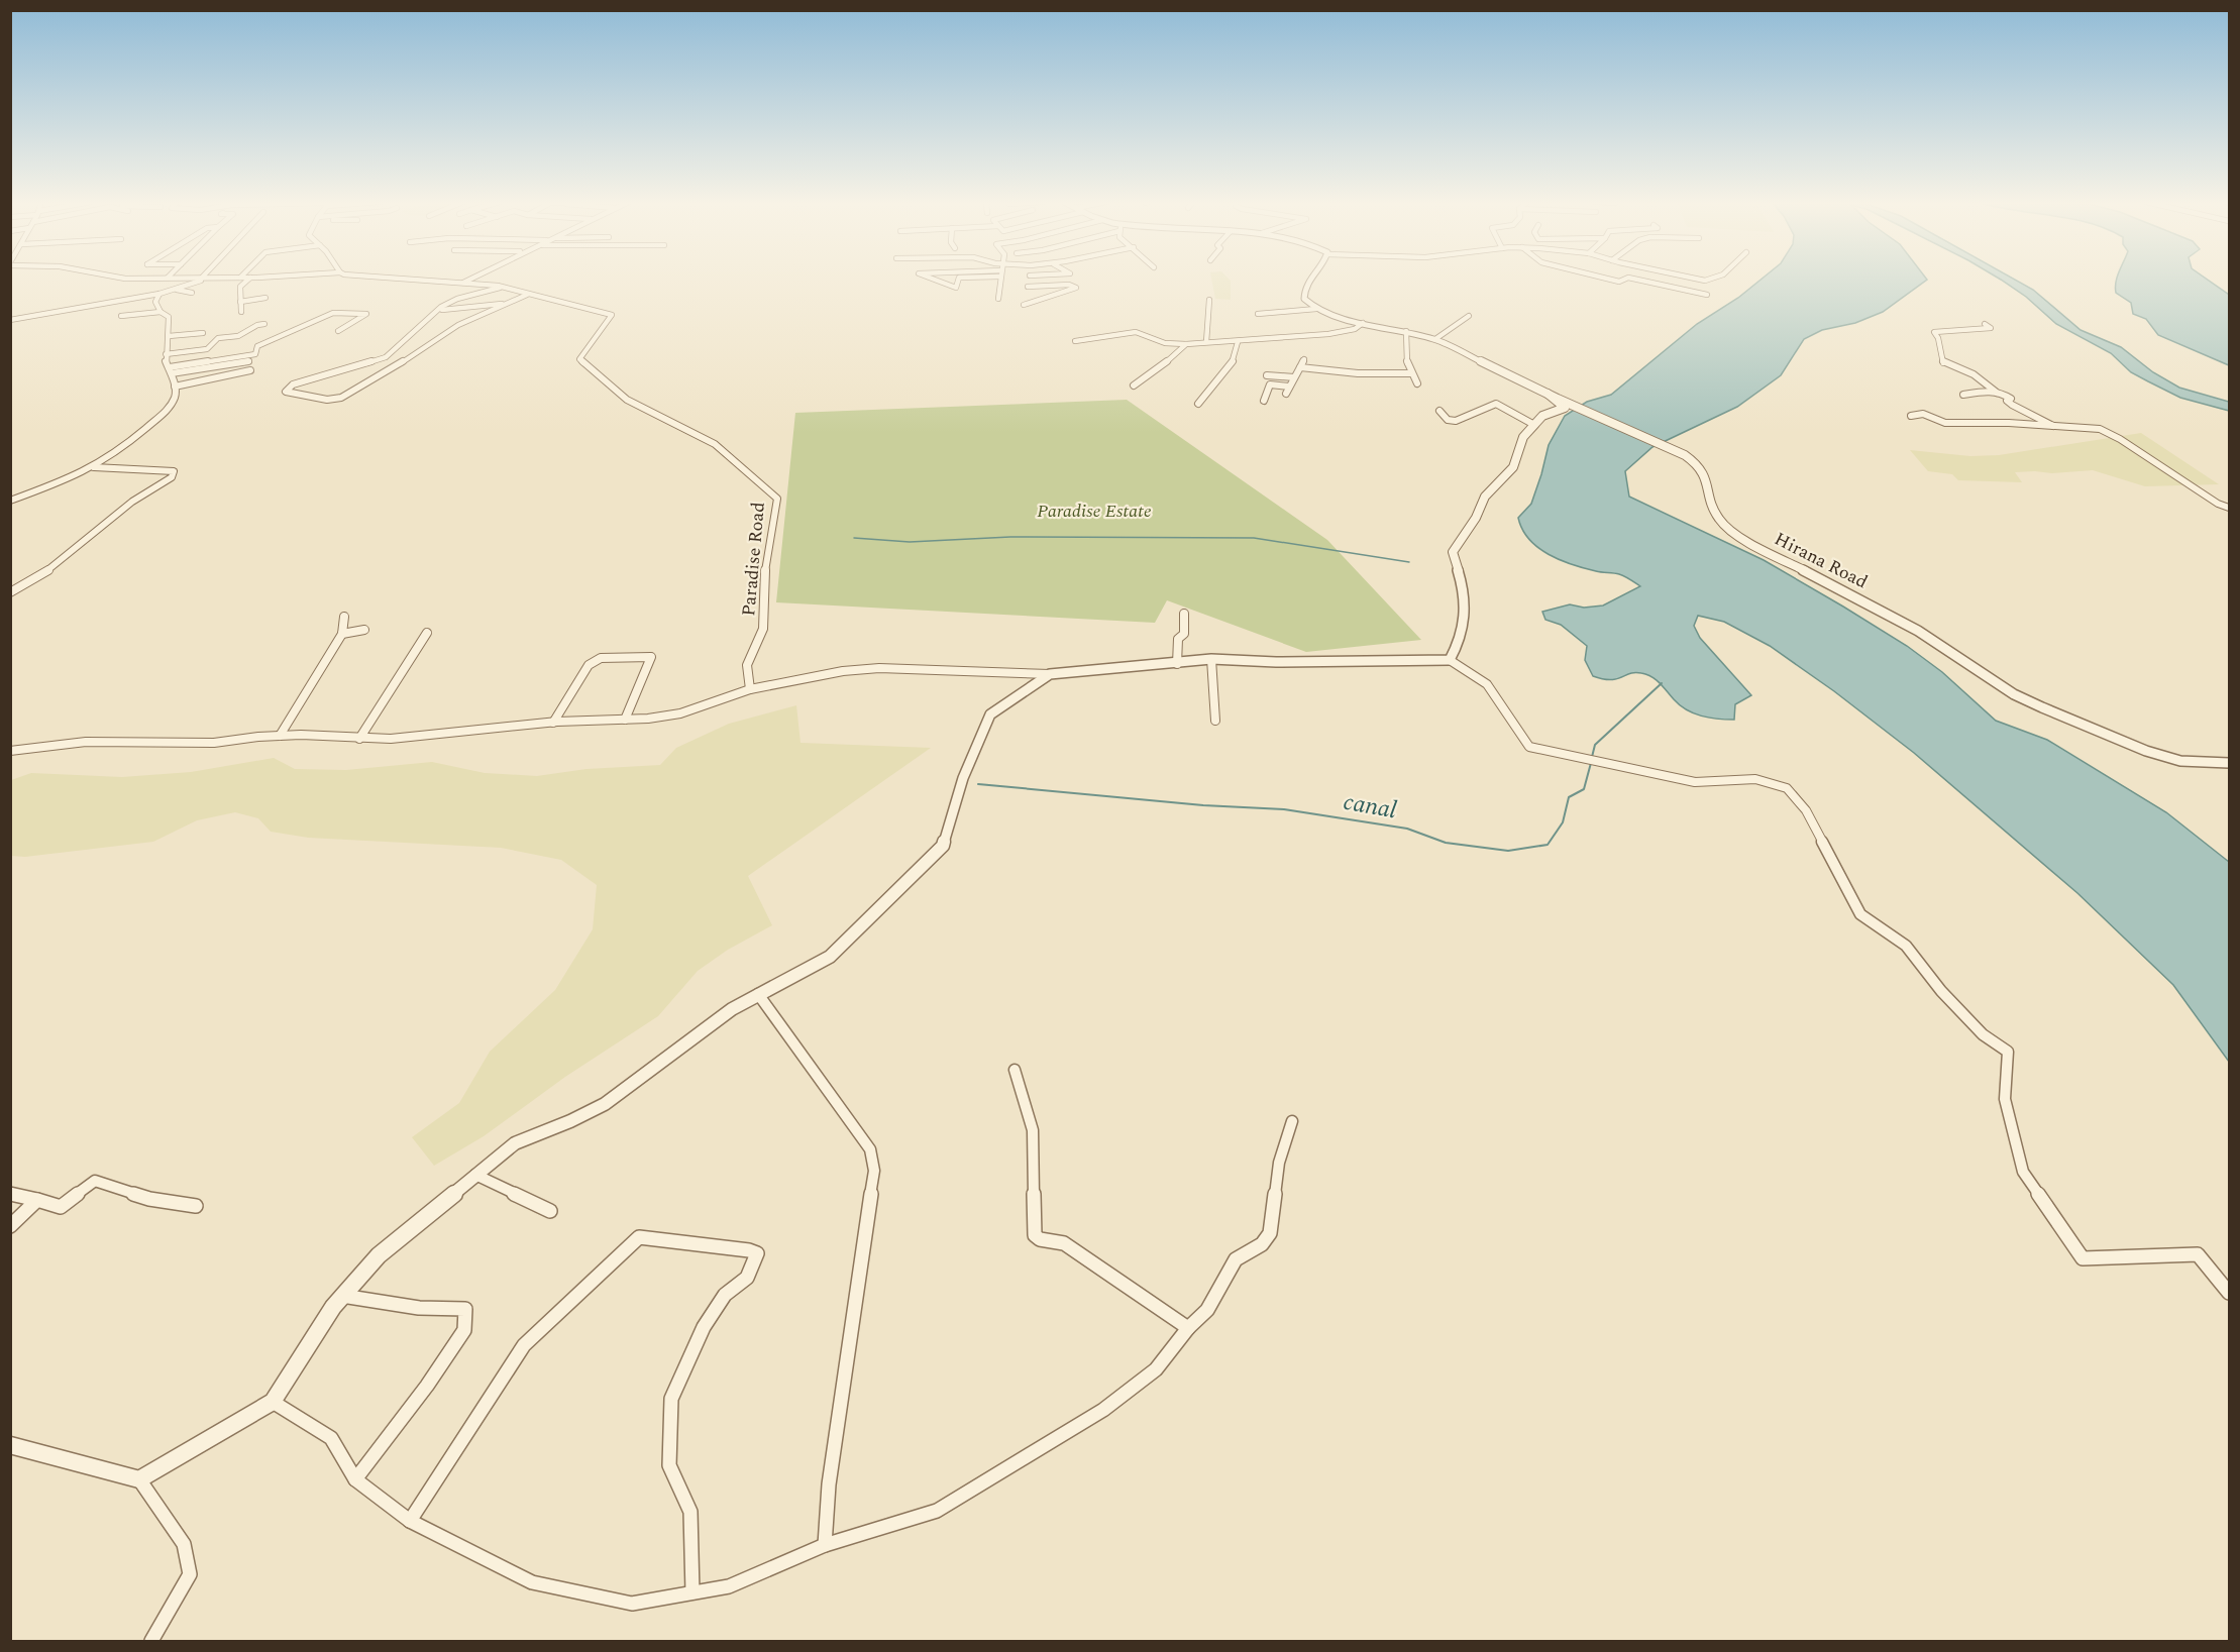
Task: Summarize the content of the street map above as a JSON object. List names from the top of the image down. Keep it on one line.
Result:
{"streets":{"street":["Paradise Road","Hirana Road"]},"water":["canal"],"parks":["Paradise Estate"]}
